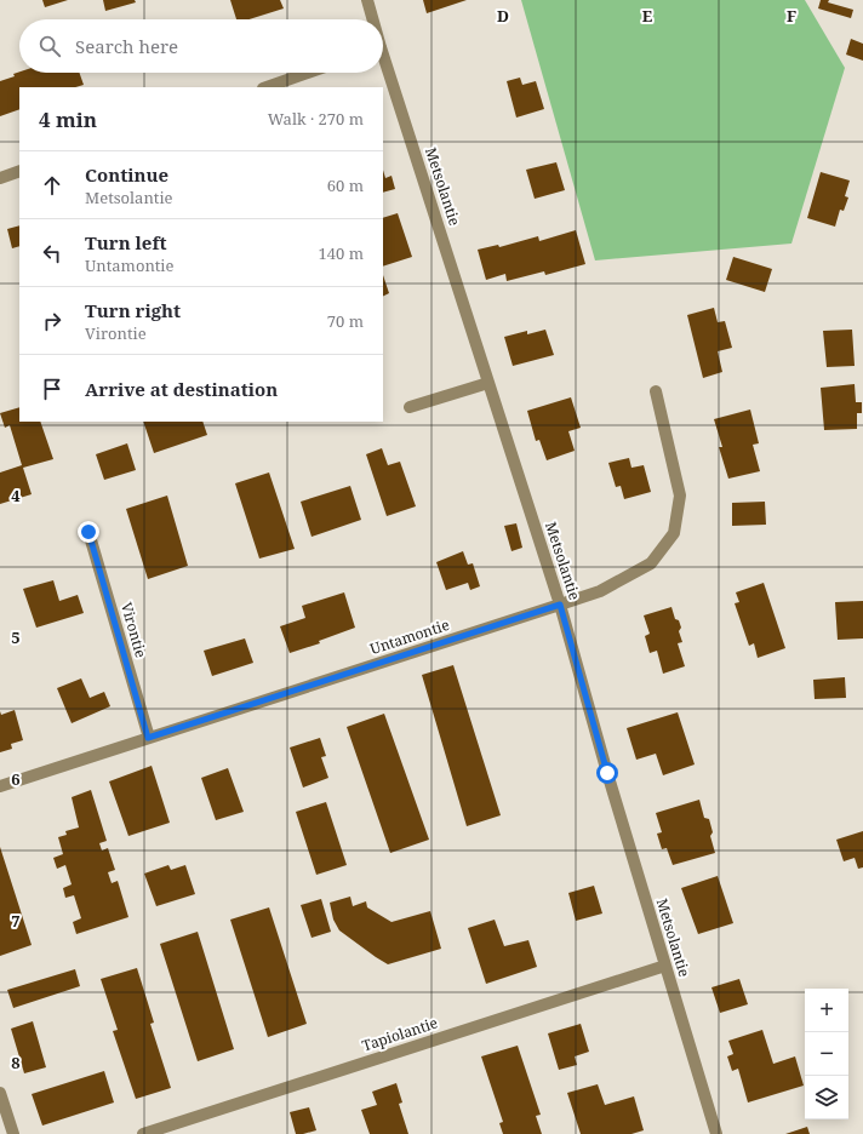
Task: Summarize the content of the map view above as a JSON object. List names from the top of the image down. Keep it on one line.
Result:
{"streets":{"street":["Metsolantie","Virontie","Untamontie","Tapiolantie"]},"crossings":[["Metsolantie","Untamontie"],["Metsolantie","Tapiolantie"],["Virontie","Untamontie"]],"page":{"search":"Search here","heading":["4 min","Walk · 270 m"],"list":[["Continue","Metsolantie","60 m"],["Turn left","Untamontie","140 m"],["Turn right","Virontie","70 m"],"Arrive at destination"],"map_buttons":["+","−"]},"grid":{"columns":["D","E","F"],"rows":["4","5","6","7","8"]}}
